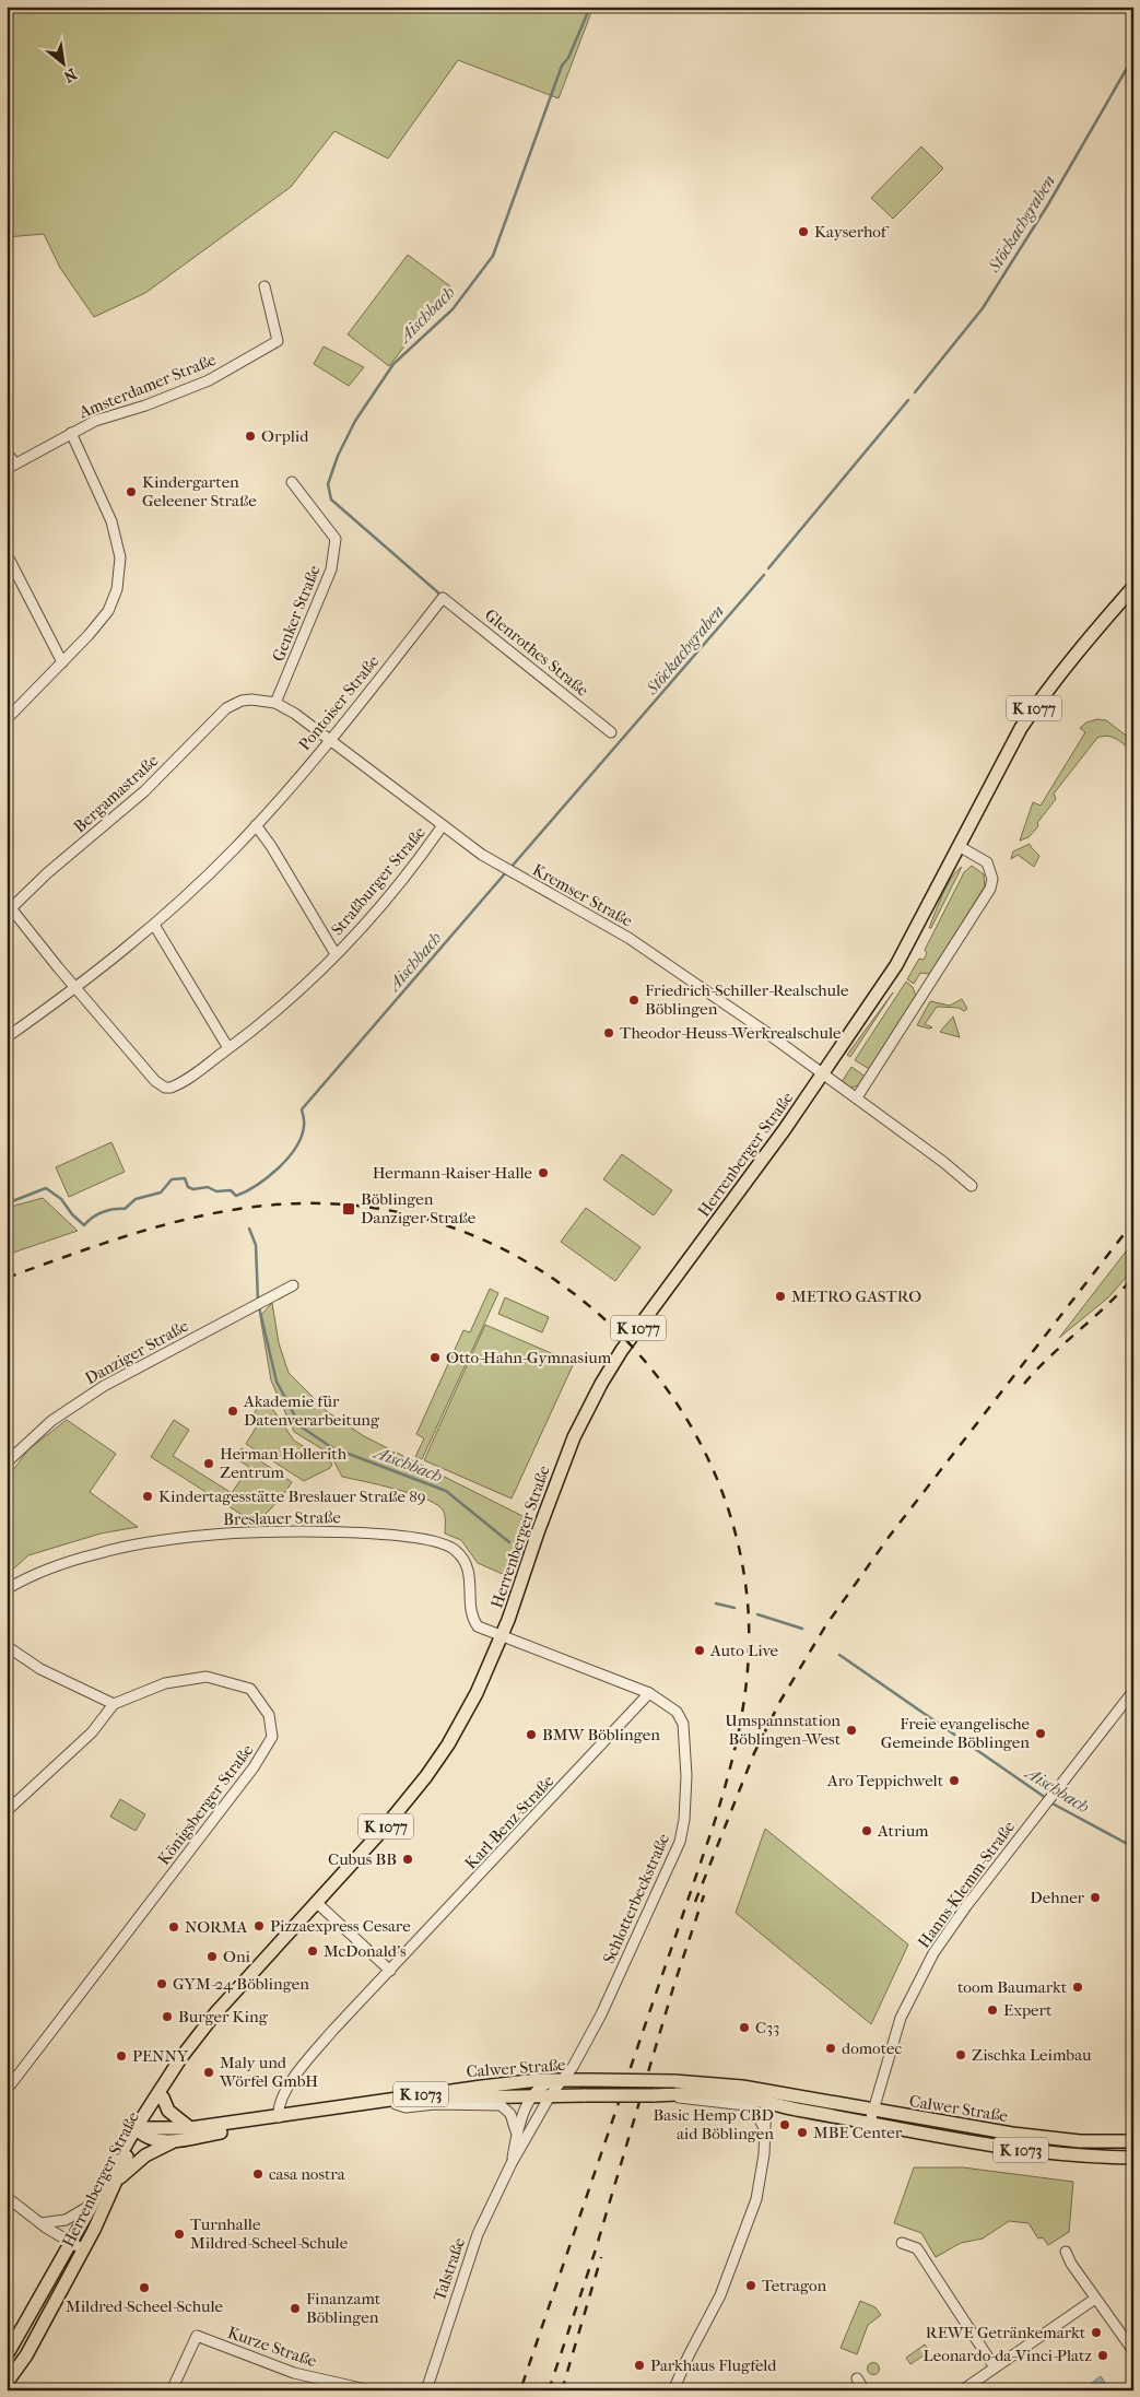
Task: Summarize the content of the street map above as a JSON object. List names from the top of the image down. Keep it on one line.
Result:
{"streets":{"main road":["K 1077","Herrenberger Straße","Calwer Straße","K 1073"],"street":["Amsterdamer Straße","Genker Straße","Glenrothes Straße","Pontoiser Straße","Bergamastraße","Straßburger Straße","Kremser Straße","Danziger Straße","Breslauer Straße","Königsberger Straße","Karl-Benz-Straße","Hanns-Klemm-Straße","Schlotterbeckstraße","Talstraße","Kurze Straße"]},"crossings":[["Genker Straße","Bergamastraße"],["Glenrothes Straße","Pontoiser Straße"],["Pontoiser Straße","Bergamastraße"],["Pontoiser Straße","Straßburger Straße"],["Pontoiser Straße","Kremser Straße"],["Bergamastraße","Straßburger Straße"],["Bergamastraße","Kremser Straße"],["Straßburger Straße","Kremser Straße"],["Kremser Straße","Herrenberger Straße"],["Herrenberger Straße","Breslauer Straße"],["Herrenberger Straße","Schlotterbeckstraße"],["Herrenberger Straße","Calwer Straße"],["Herrenberger Straße","K 1073"],["Breslauer Straße","Schlotterbeckstraße"],["Karl-Benz-Straße","Schlotterbeckstraße"],["Karl-Benz-Straße","Calwer Straße"],["Hanns-Klemm-Straße","Calwer Straße"],["Schlotterbeckstraße","Calwer Straße"],["Schlotterbeckstraße","Talstraße"],["Calwer Straße","K 1073"],["Calwer Straße","Talstraße"]],"water":["Stöckachgraben","Aischbach"],"places":{"other":["Kayserhof","Orplid","Kindergarten Geleener Straße","Friedrich-Schiller-Realschule Böblingen","Theodor-Heuss-Werkrealschule","Hermann-Raiser-Halle","METRO GASTRO","Otto-Hahn-Gymnasium","Akademie für Datenverarbeitung","Herman Hollerith Zentrum","Kindertagesstätte Breslauer Straße 89","Auto Live","Umspannstation Böblingen-West","Freie evangelische Gemeinde Böblingen","BMW Böblingen","Aro Teppichwelt","Atrium","Cubus BB","Dehner","Pizzaexpress Cesare","NORMA","McDonald's","Oni","GYM-24 Böblingen","toom Baumarkt","Expert","Burger King","C33","domotec","Zischka Leimbau","PENNY","Maly und Wörfel GmbH","Basic Hemp CBD aid Böblingen","MBE Center","casa nostra","Turnhalle Mildred-Scheel-Schule","Tetragon","Mildred-Scheel-Schule","Finanzamt Böblingen","REWE Getränkemarkt","Leonardo-da-Vinci-Platz","Parkhaus Flugfeld"],"transit":["Böblingen Danziger Straße"]},"north":"bottom right"}
